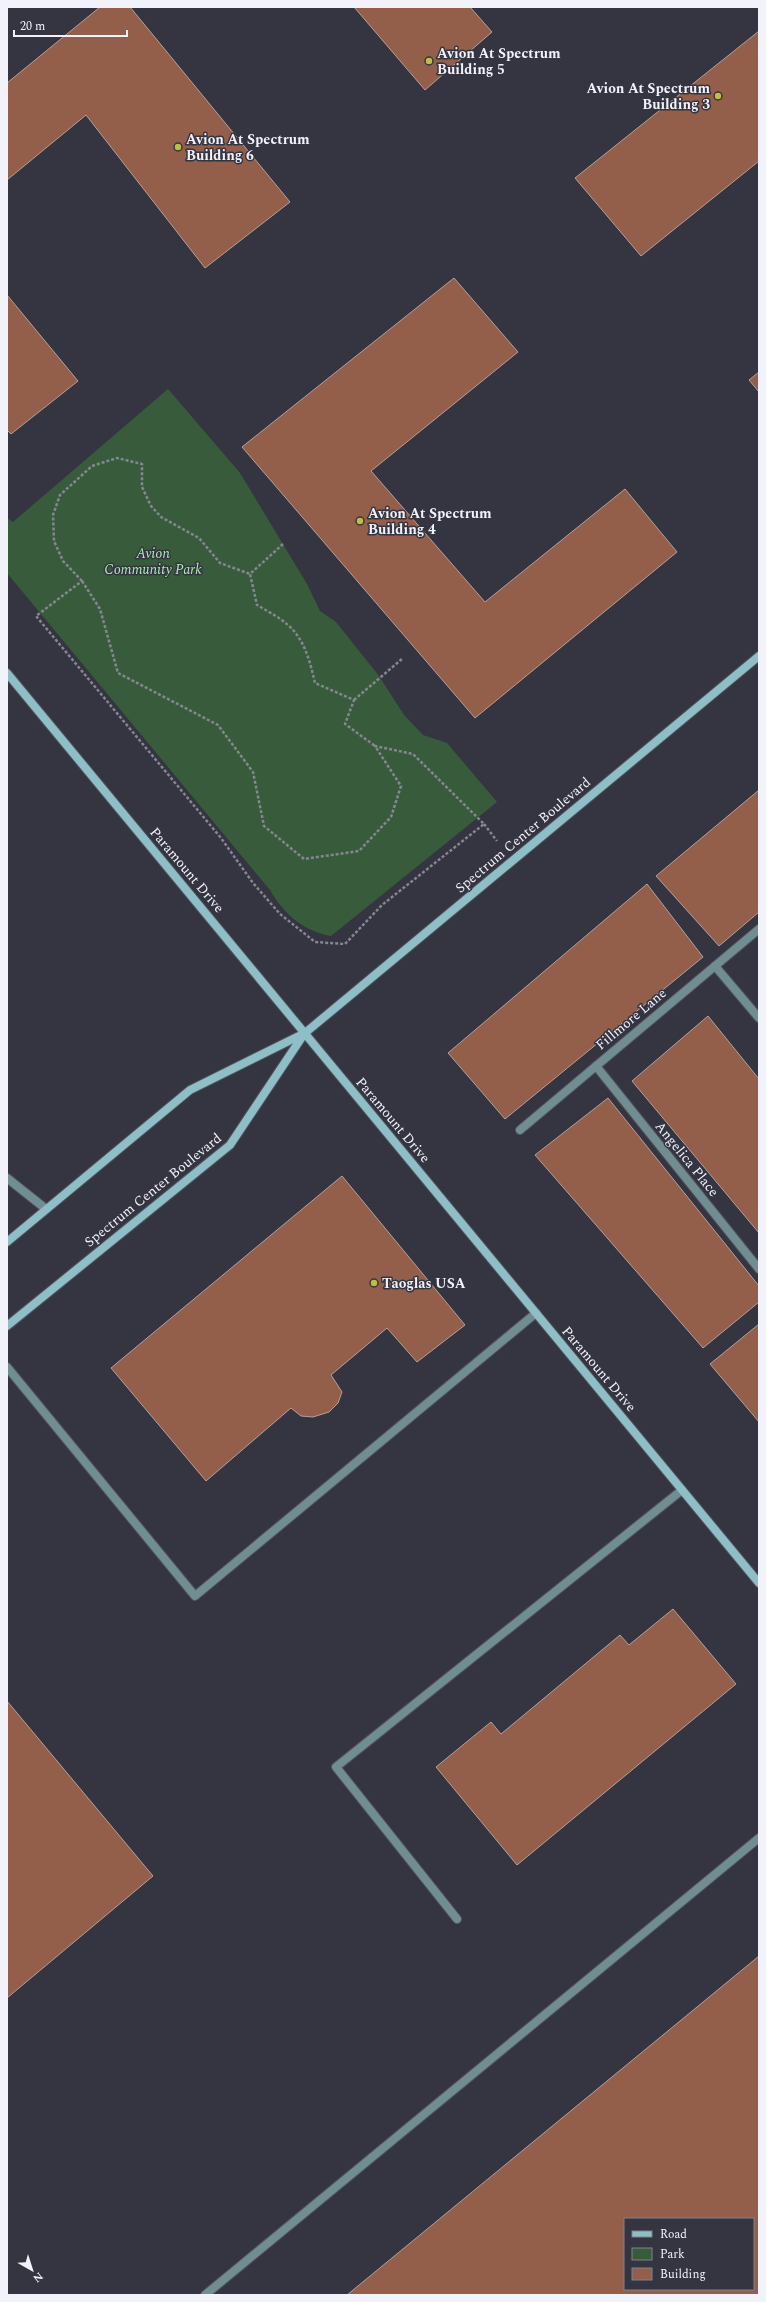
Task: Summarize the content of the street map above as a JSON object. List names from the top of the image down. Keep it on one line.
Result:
{"streets":{"street":["Spectrum Center Boulevard","Paramount Drive","Fillmore Lane","Angelica Place"]},"crossings":[["Spectrum Center Boulevard","Paramount Drive"],["Fillmore Lane","Angelica Place"]],"parks":["Avion Community Park"],"places":["Avion At Spectrum Building 5","Avion At Spectrum Building 3","Avion At Spectrum Building 6","Avion At Spectrum Building 4","Taoglas USA"],"legend":["Road","Park","Building"],"scale_bar":"20 m","north":"bottom right"}
